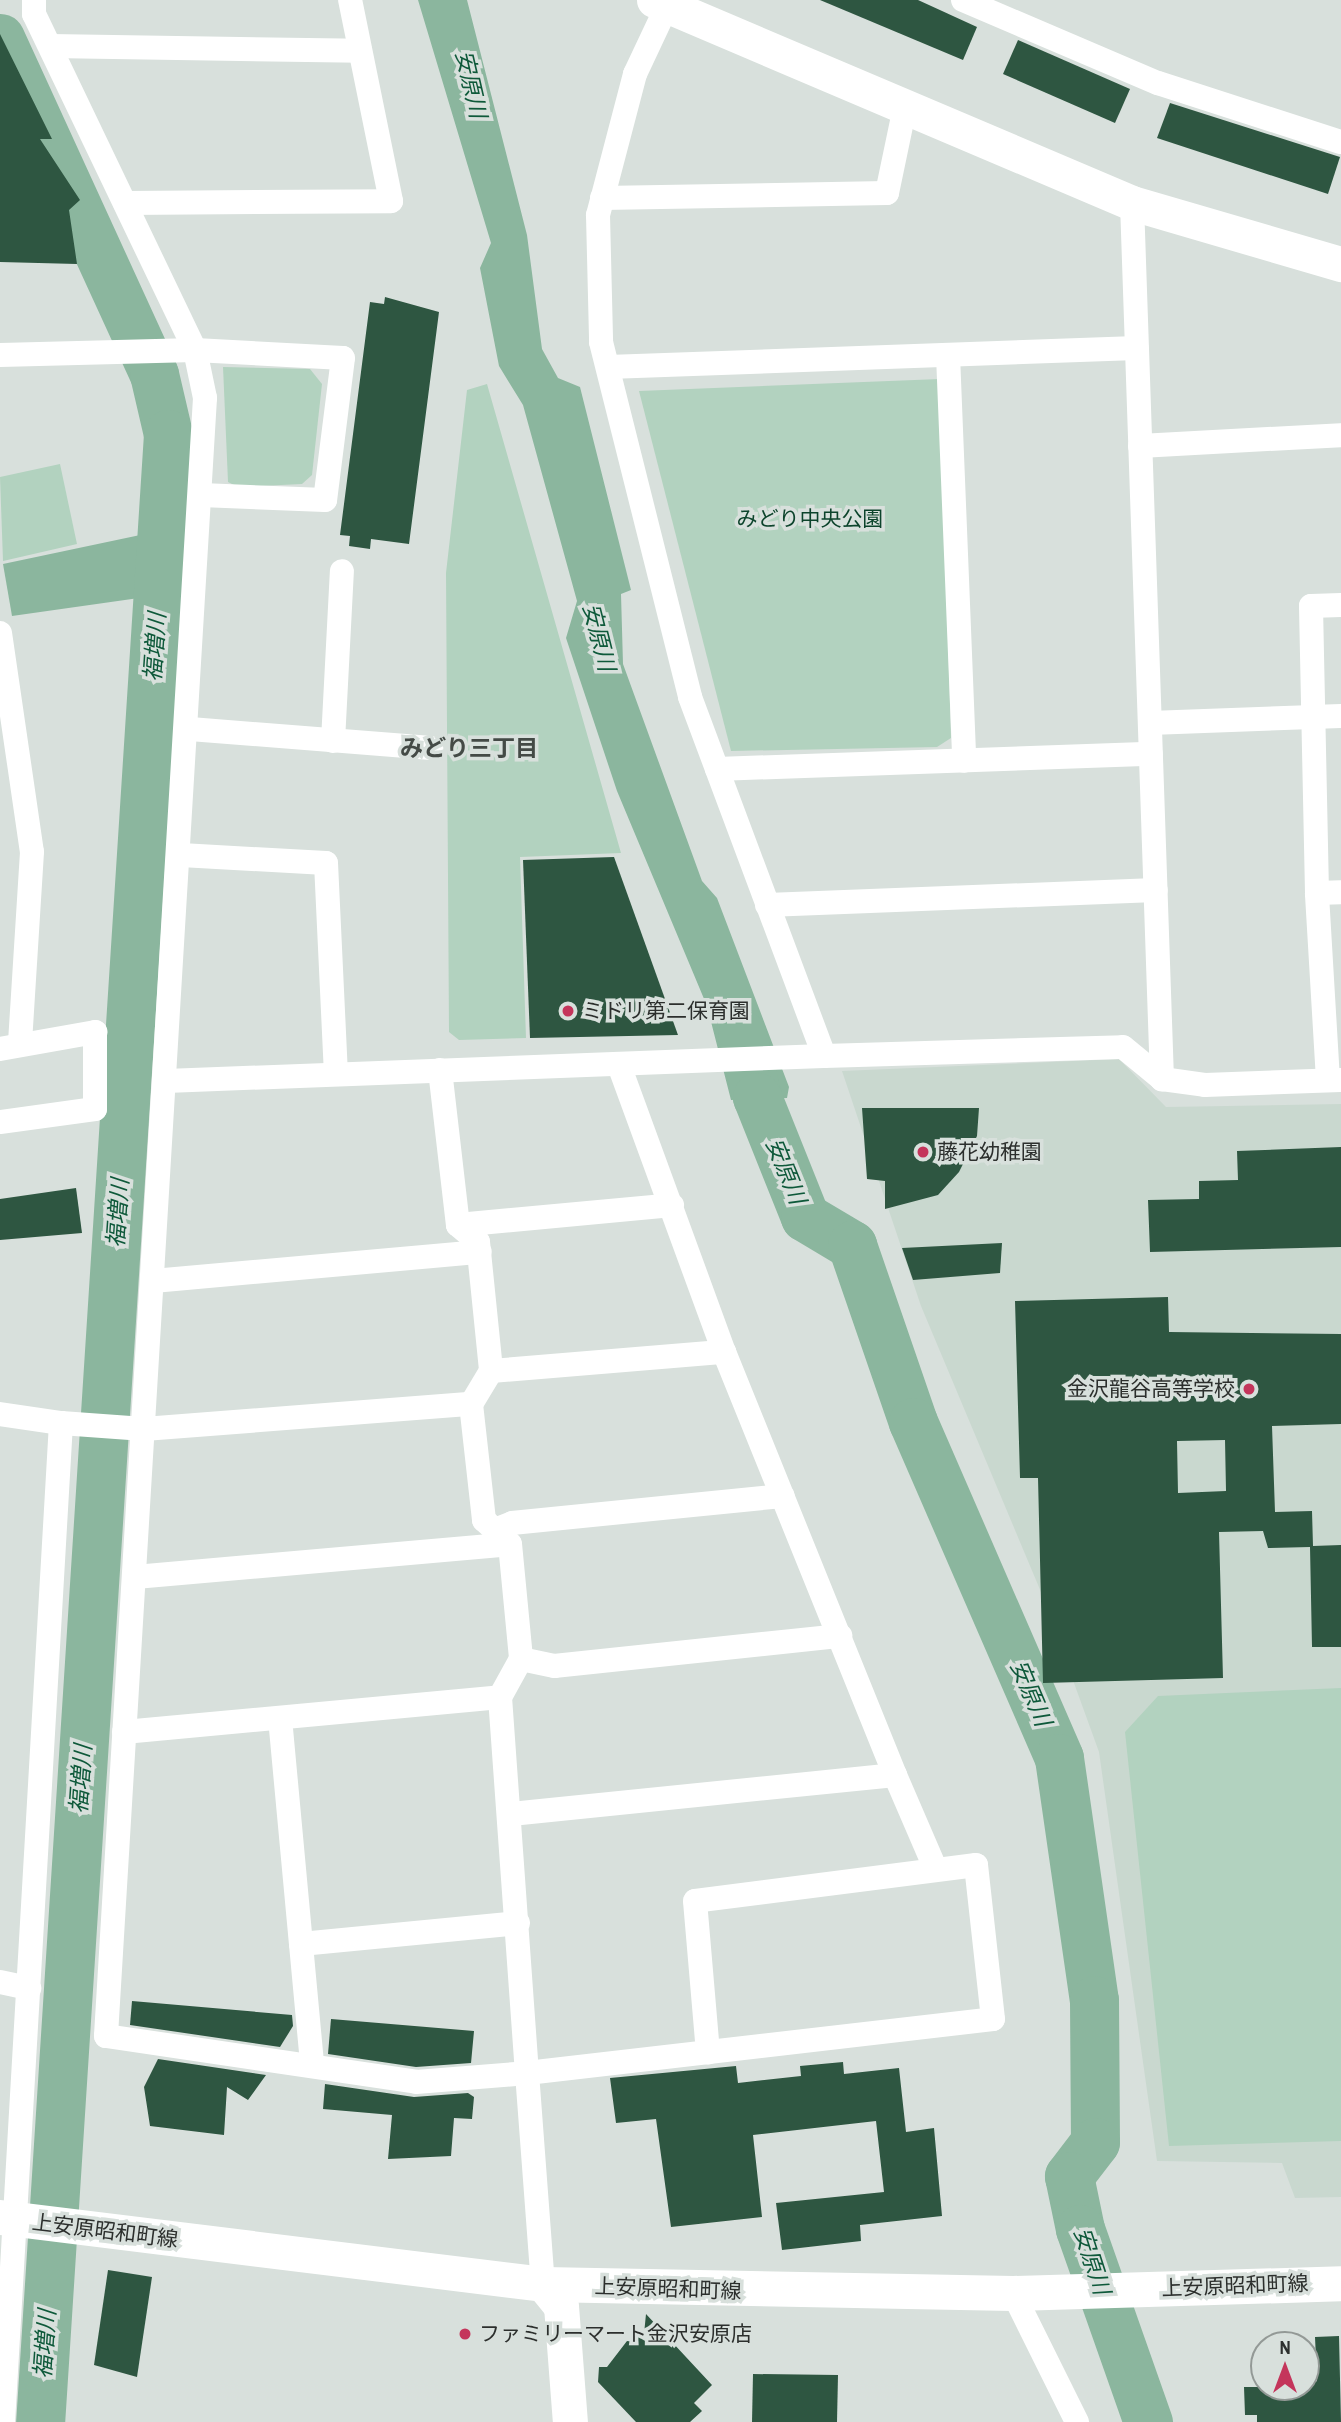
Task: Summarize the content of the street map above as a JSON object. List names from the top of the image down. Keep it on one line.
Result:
{"streets":{"main road":["上安原昭和町線"]},"districts":["みどり三丁目"],"water":["安原川","福増川"],"parks":["みどり中央公園"],"places":["ミドリ第二保育園","藤花幼稚園","金沢龍谷高等学校","ファミリーマート金沢安原店"],"north":"top"}
